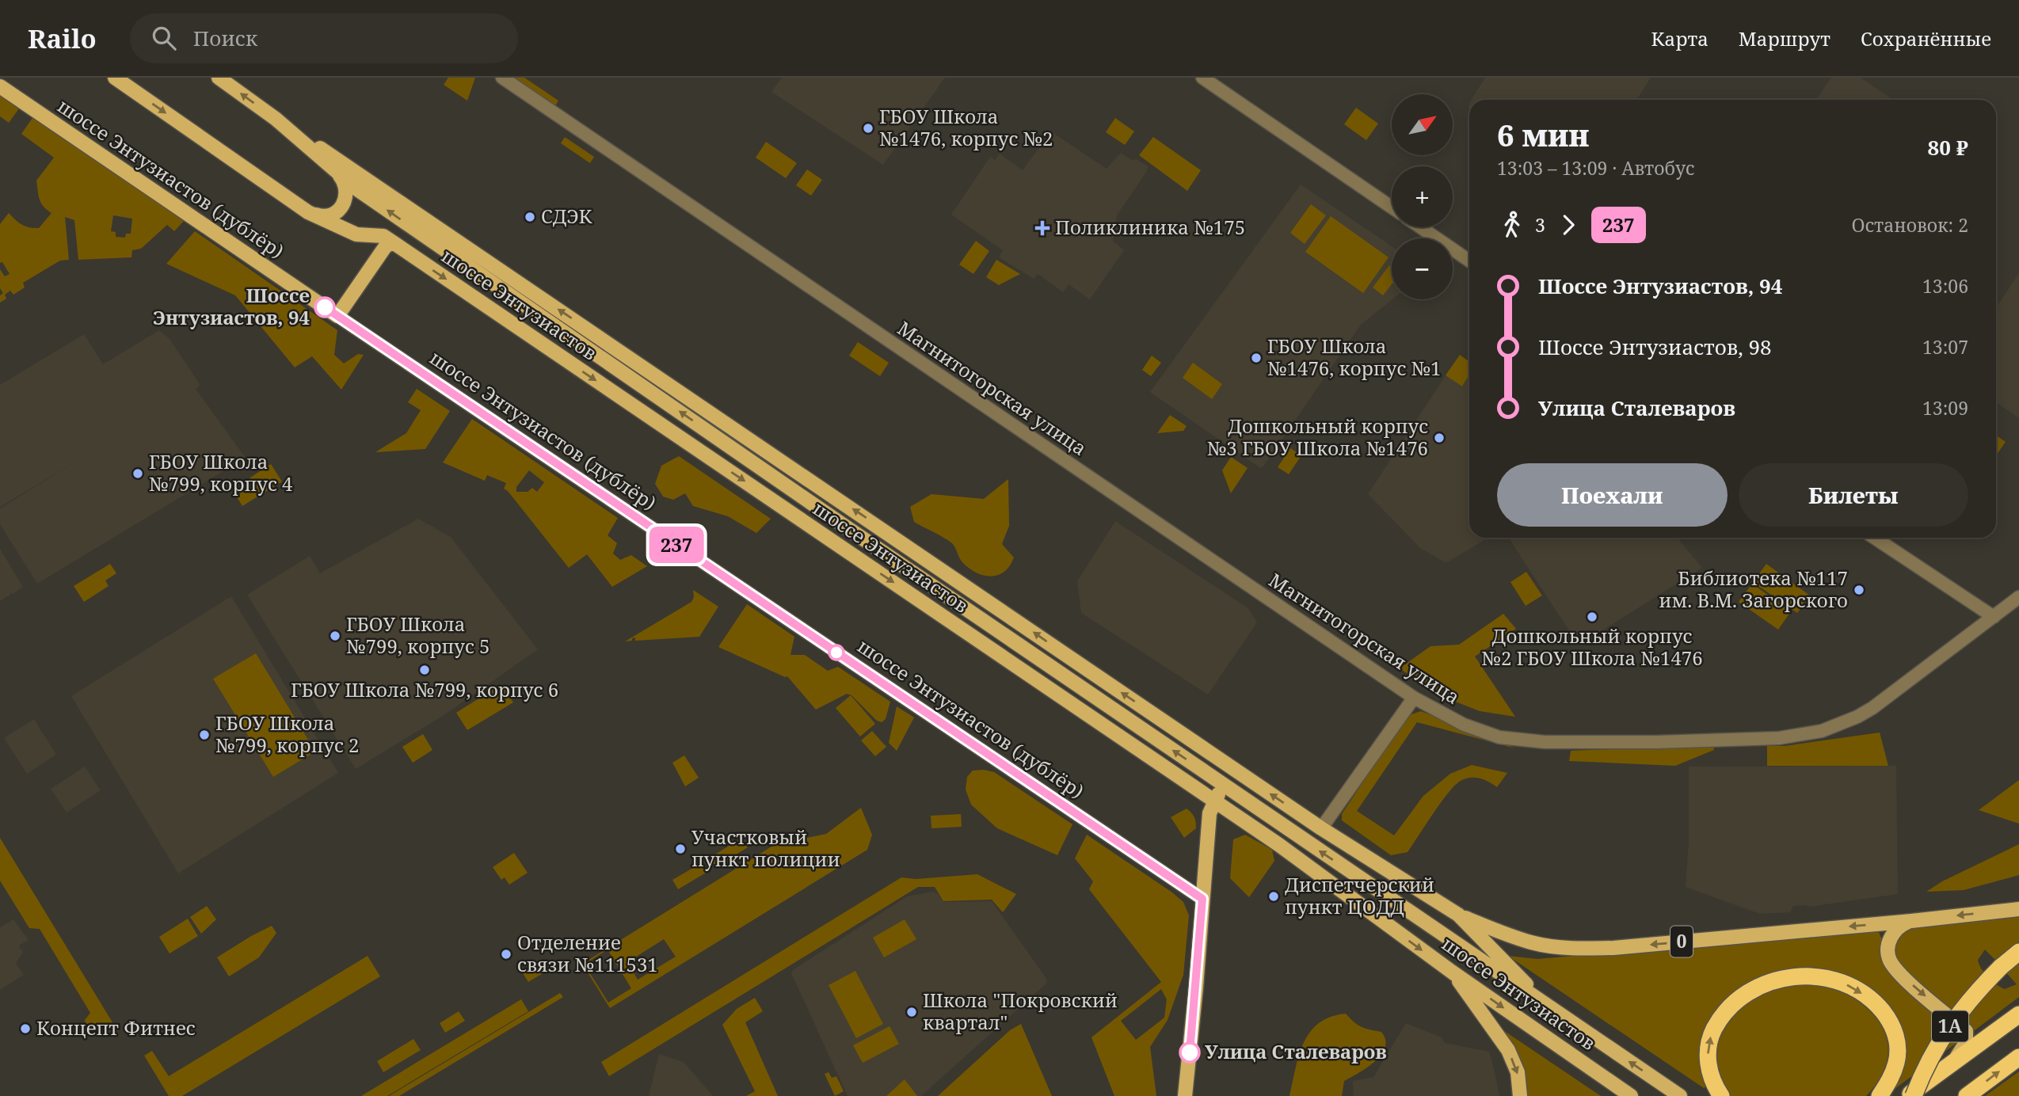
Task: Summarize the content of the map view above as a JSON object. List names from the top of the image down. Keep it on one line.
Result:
{"streets":{"highway":["1A"],"main road":["шоссе Энтузиастов (дублёр)","шоссе Энтузиастов","0"],"street":["Магнитогорская улица"]},"places":{"other":["ГБОУ Школа №1476, корпус №2","СДЭК","Шоссе Энтузиастов, 94","ГБОУ Школа №1476, корпус №1","Дошкольный корпус №3 ГБОУ Школа №1476","ГБОУ Школа №799, корпус 4","Библиотека №117 им. В.М. Загорского","Дошкольный корпус №2 ГБОУ Школа №1476","ГБОУ Школа №799, корпус 5","ГБОУ Школа №799, корпус 6","ГБОУ Школа №799, корпус 2","Участковый пункт полиции","Диспетчерский пункт ЦОДД","Отделение связи №111531","Школа \"Покровский квартал\"","Концепт Фитнес","Улица Сталеваров"],"health":["Поликлиника №175"]},"lines":["bus line 237"],"north":"top right","page":{"header":"Railo","search":"Поиск","nav":["Карта","Маршрут","Сохранённые"],"on_map":"237","map_buttons":["+","−"],"heading":["6 мин","13:03 – 13:09 · Автобус","80 ₽"],"legs":["3","237","Остановок: 2"],"list":[{"name":"Шоссе Энтузиастов, 94","value":"13:06"},{"name":"Шоссе Энтузиастов, 98","value":"13:07"},{"name":"Улица Сталеваров","value":"13:09"}],"buttons":["Поехали","Билеты"]}}
